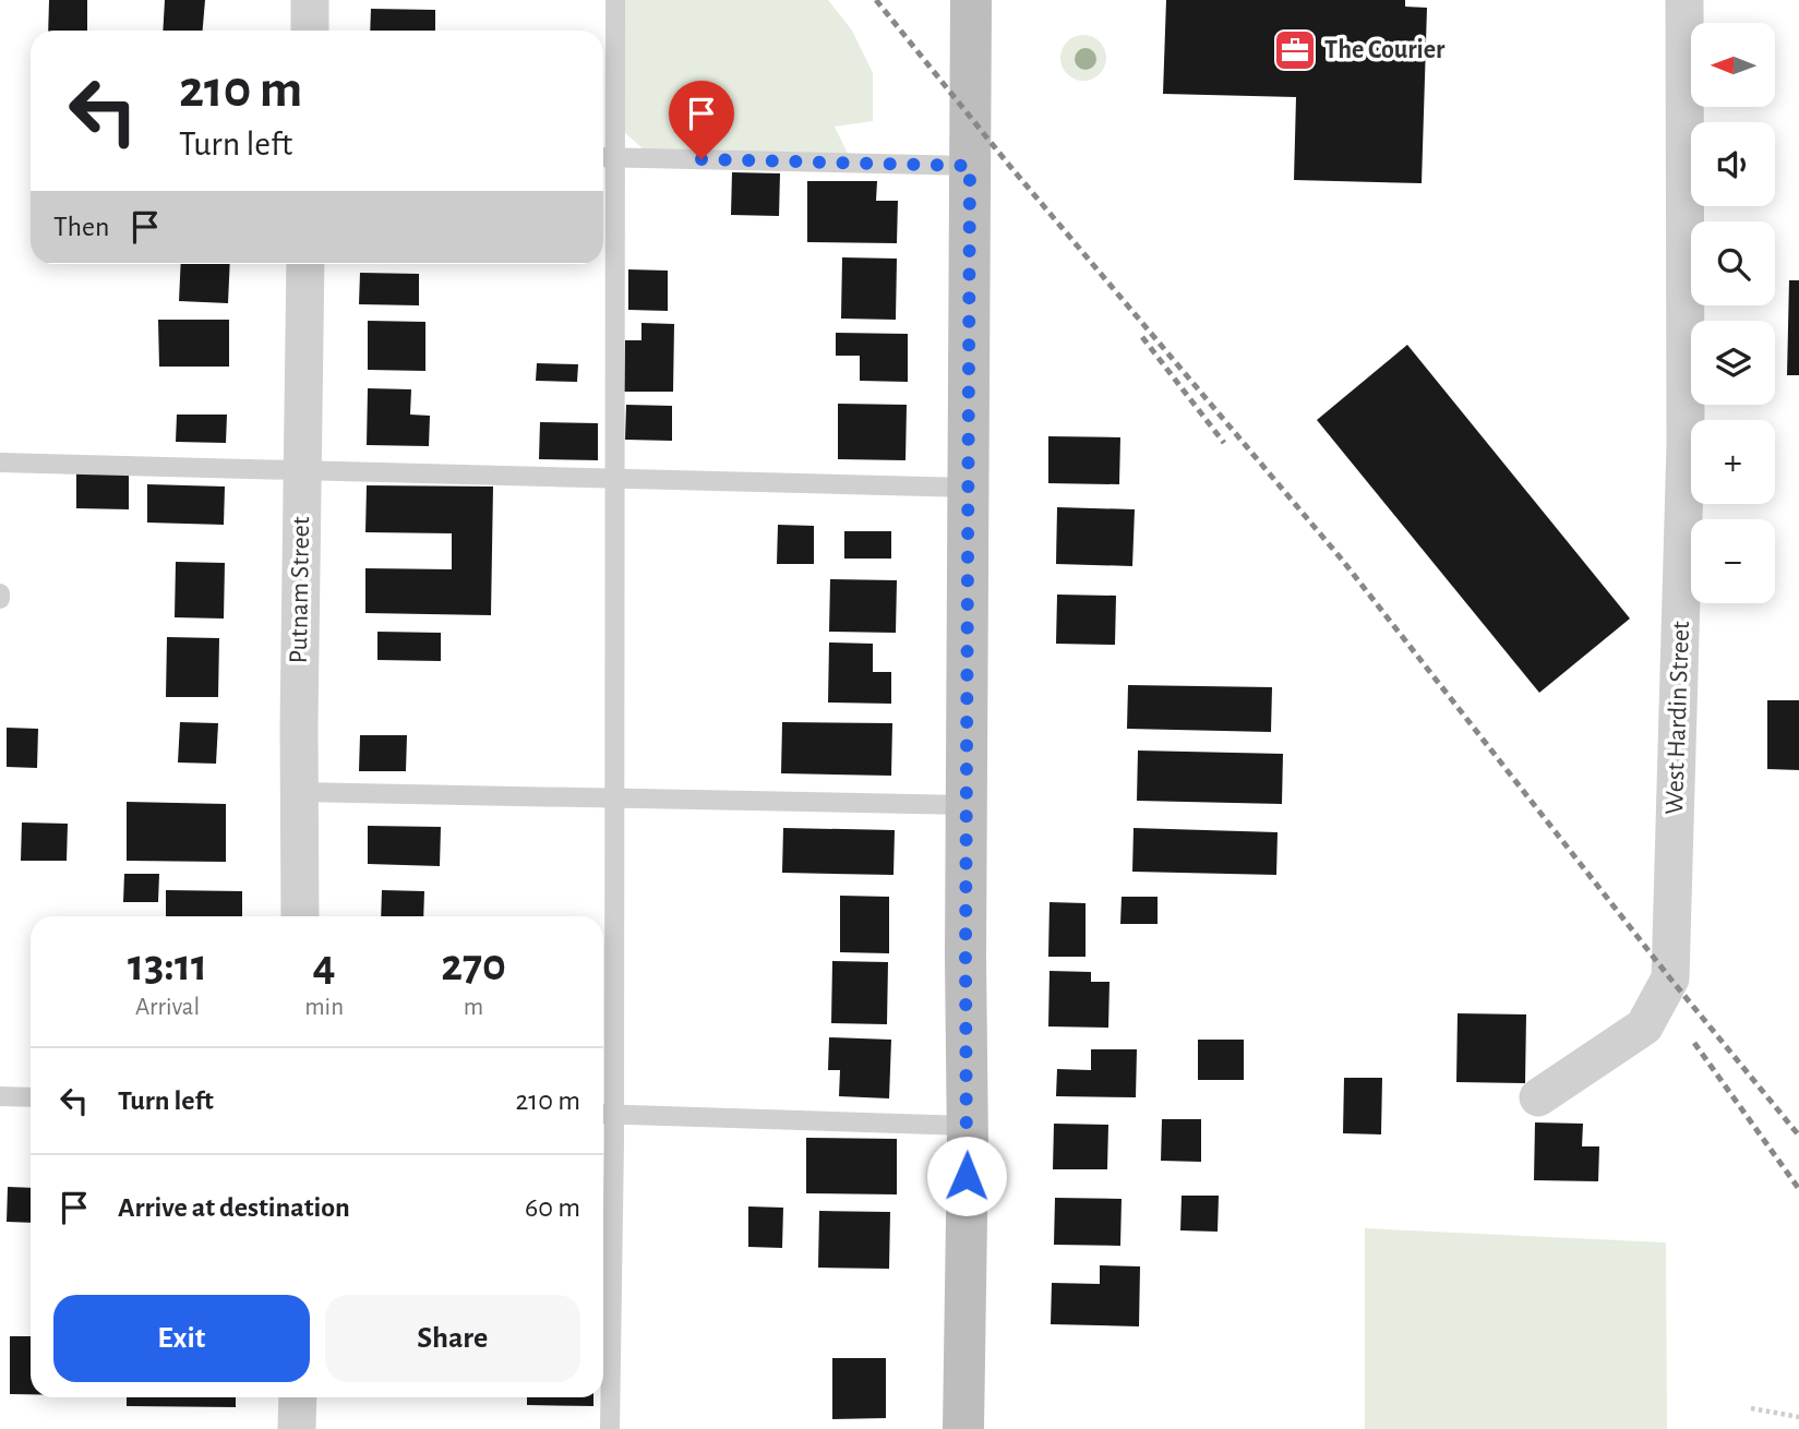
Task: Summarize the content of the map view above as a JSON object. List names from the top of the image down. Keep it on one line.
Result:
{"streets":{"street":["Putnam Street","West Hardin Street"]},"places":{"office":["The Courier"]},"north":"left","page":{"map_buttons":["+","−"],"turn":["210 m","Turn left"],"then":"Then","eta":["13:11","Arrival","4","min","270","m"],"list":[{"name":"Turn left","value":"210 m"},{"name":"Arrive at destination","value":"60 m"}],"buttons":["Exit","Share"]}}
